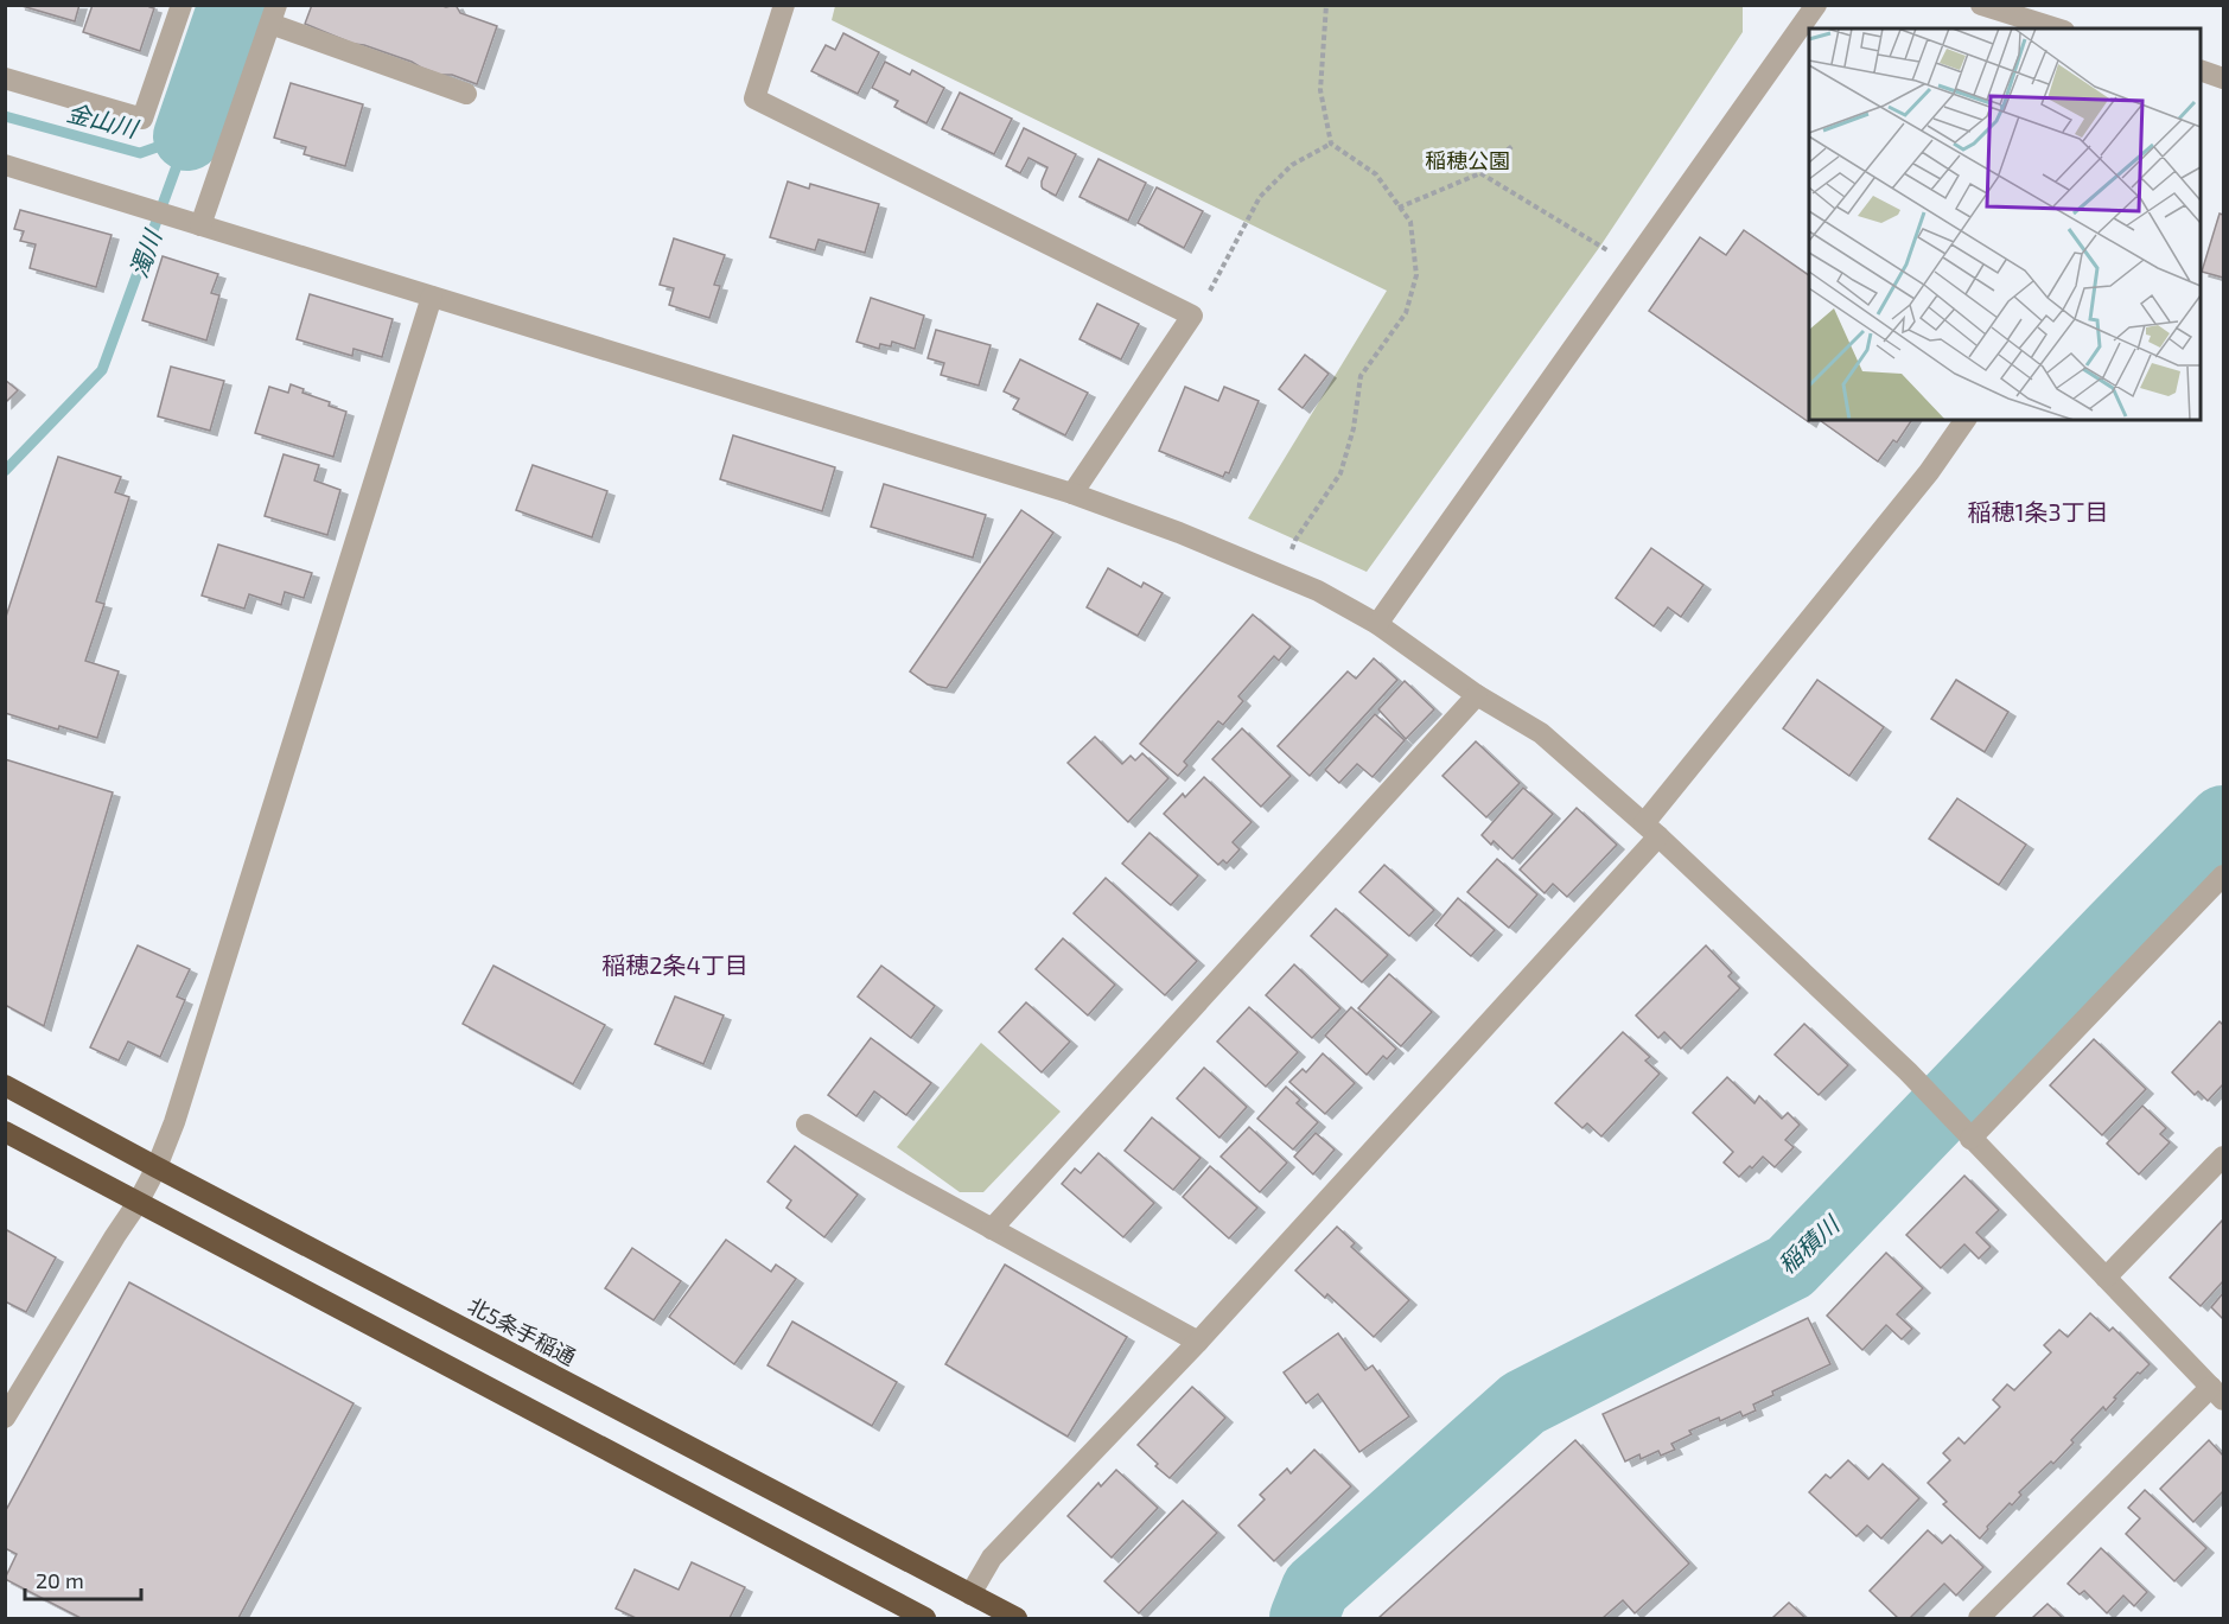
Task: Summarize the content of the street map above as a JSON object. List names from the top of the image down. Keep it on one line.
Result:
{"streets":{"highway":["北5条手稲通"]},"districts":["稲穂1条3丁目","稲穂2条4丁目"],"water":["金山川","濁川","稲積川"],"parks":["稲穂公園"],"scale_bar":"20 m"}
